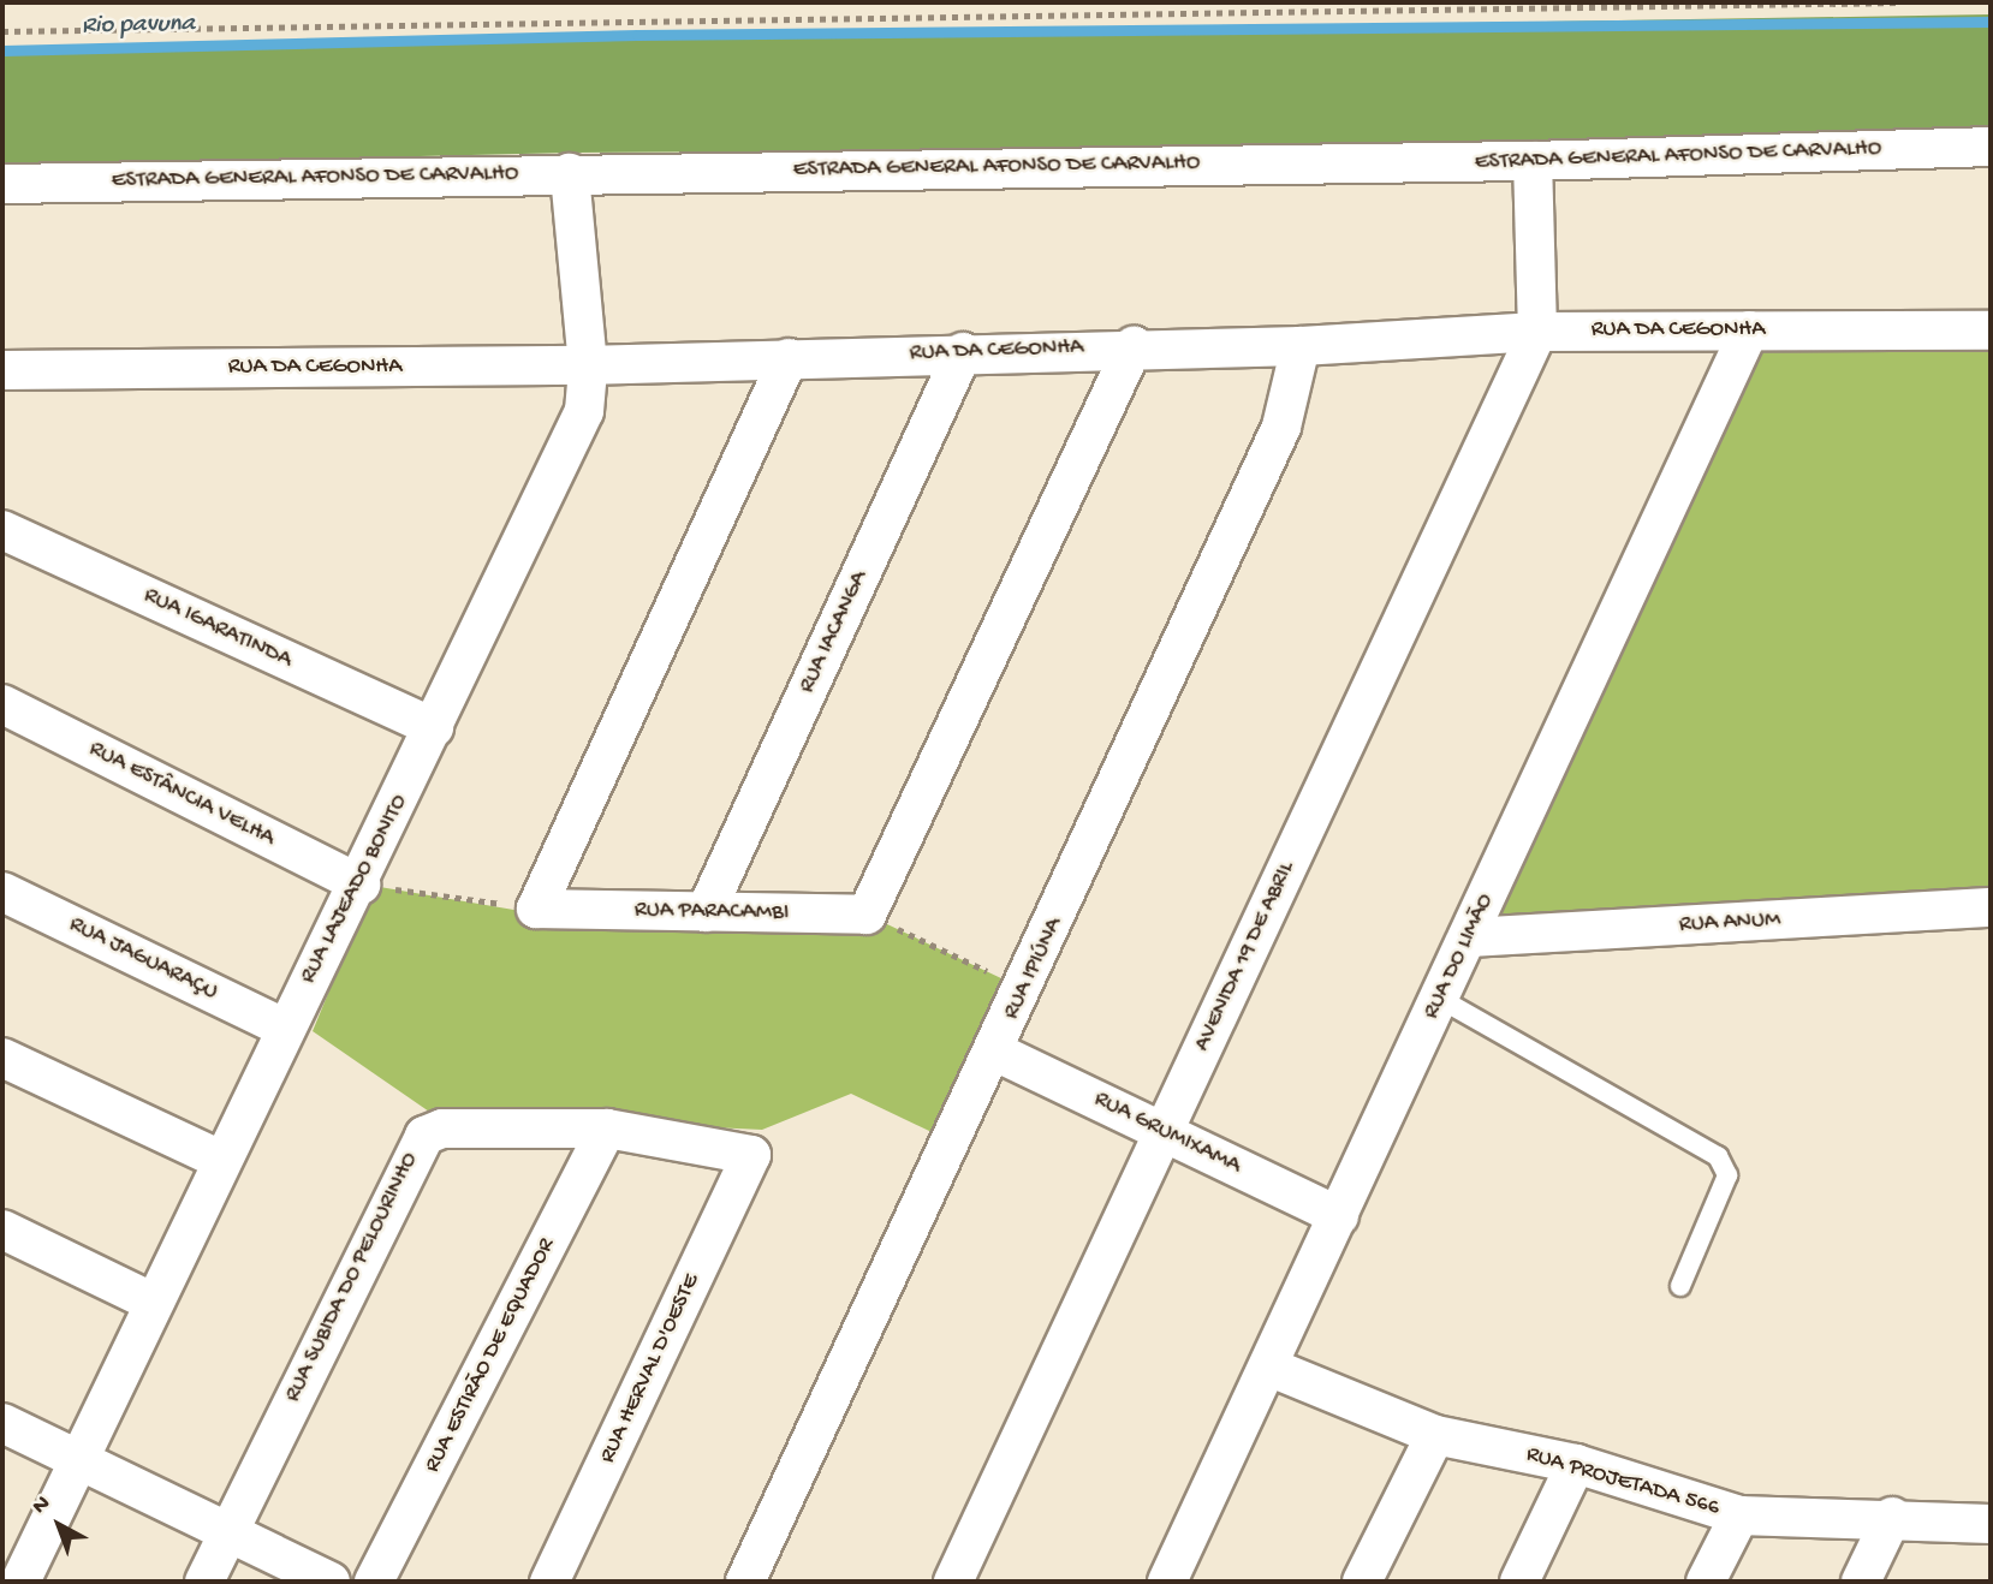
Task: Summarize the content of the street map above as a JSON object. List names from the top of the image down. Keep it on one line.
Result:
{"streets":{"street":["ESTRADA GENERAL AFONSO DE CARVALHO","RUA DA CEGONHA","RUA IGARATINDA","RUA IACANGA","RUA ESTÂNCIA VELHA","RUA LAJEADO BONITO","RUA PARACAMBI","RUA ANUM","AVENIDA 19 DE ABRIL","RUA DO LIMÃO","RUA JAGUARAÇU","RUA IPIÚNA","RUA GRUMIXAMA","RUA SUBIDA DO PELOURINHO","RUA ESTIRÃO DE EQUADOR","RUA HERVAL D'OESTE","RUA PROJETADA 566"]},"crossings":[["ESTRADA GENERAL AFONSO DE CARVALHO","RUA LAJEADO BONITO"],["RUA DA CEGONHA","RUA IACANGA"],["RUA DA CEGONHA","RUA LAJEADO BONITO"],["RUA DA CEGONHA","AVENIDA 19 DE ABRIL"],["RUA DA CEGONHA","RUA DO LIMÃO"],["RUA DA CEGONHA","RUA IPIÚNA"],["RUA IGARATINDA","RUA LAJEADO BONITO"],["RUA IACANGA","RUA PARACAMBI"],["RUA ESTÂNCIA VELHA","RUA LAJEADO BONITO"],["RUA LAJEADO BONITO","RUA JAGUARAÇU"],["RUA ANUM","RUA DO LIMÃO"],["AVENIDA 19 DE ABRIL","RUA GRUMIXAMA"],["RUA DO LIMÃO","RUA GRUMIXAMA"],["RUA DO LIMÃO","RUA PROJETADA 566"],["RUA IPIÚNA","RUA GRUMIXAMA"],["RUA SUBIDA DO PELOURINHO","RUA ESTIRÃO DE EQUADOR"],["RUA SUBIDA DO PELOURINHO","RUA HERVAL D'OESTE"]],"water":["Rio pavuna"],"north":"top left"}
